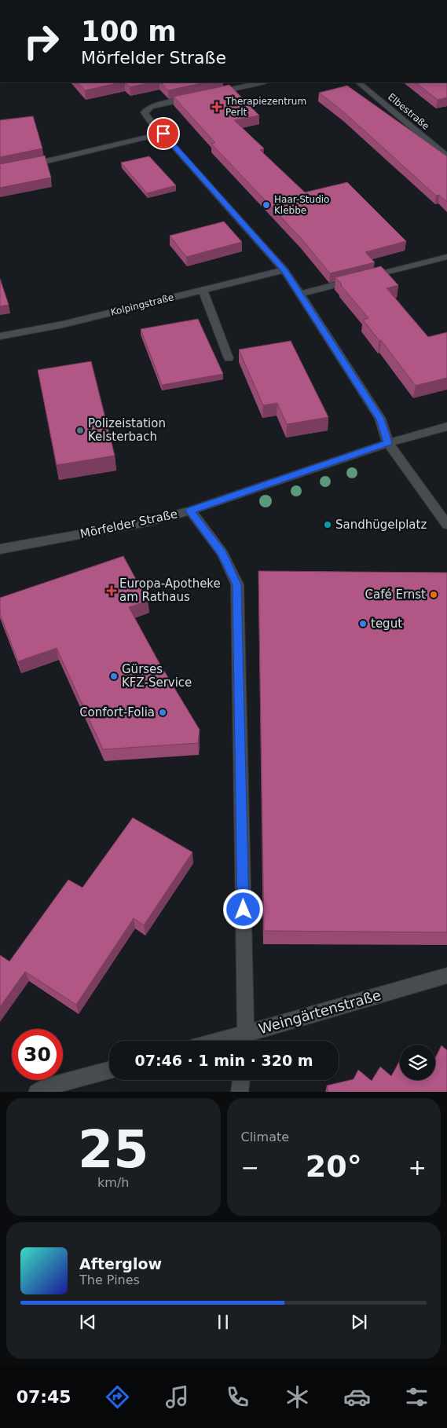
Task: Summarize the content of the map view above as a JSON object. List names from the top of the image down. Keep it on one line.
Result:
{"streets":{"street":["Elbestraße","Kolpingstraße","Mörfelder Straße","Weingärtenstraße"]},"places":{"health":["Therapiezentrum Perlt","Europa-Apotheke am Rathaus"],"other":["Haar-Studio Klebbe","Polizeistation Kelsterbach","Sandhügelplatz","Café Ernst","tegut","Gürses KFZ-Service","Confort-Folia"]},"page":{"turn":["100 m","Mörfelder Straße"],"limit":"30","trip":"07:46 · 1 min · 320 m","tile":[["25","km/h"],"Climate"],"heat":["−","20°","+"],"song":["Afterglow","The Pines"],"tabs":"07:45"}}
